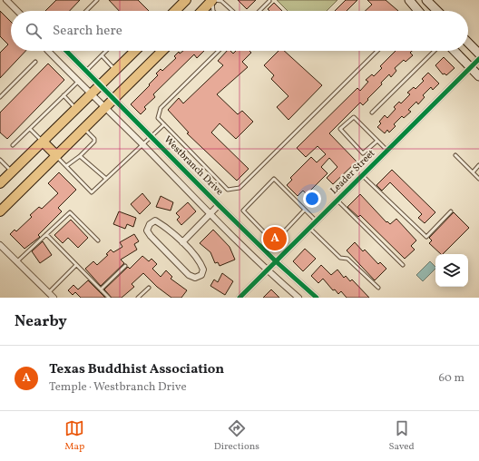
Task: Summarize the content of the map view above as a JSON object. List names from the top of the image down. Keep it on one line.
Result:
{"streets":{"street":["Westbranch Drive","Leader Street"]},"crossings":[["Westbranch Drive","Leader Street"]],"page":{"search":"Search here","pins":"A","heading":"Nearby","list":[{"mark":"A","name":"Texas Buddhist Association","note":"Temple · Westbranch Drive","value":"60 m"}],"nav":["Map","Directions","Saved"]}}
